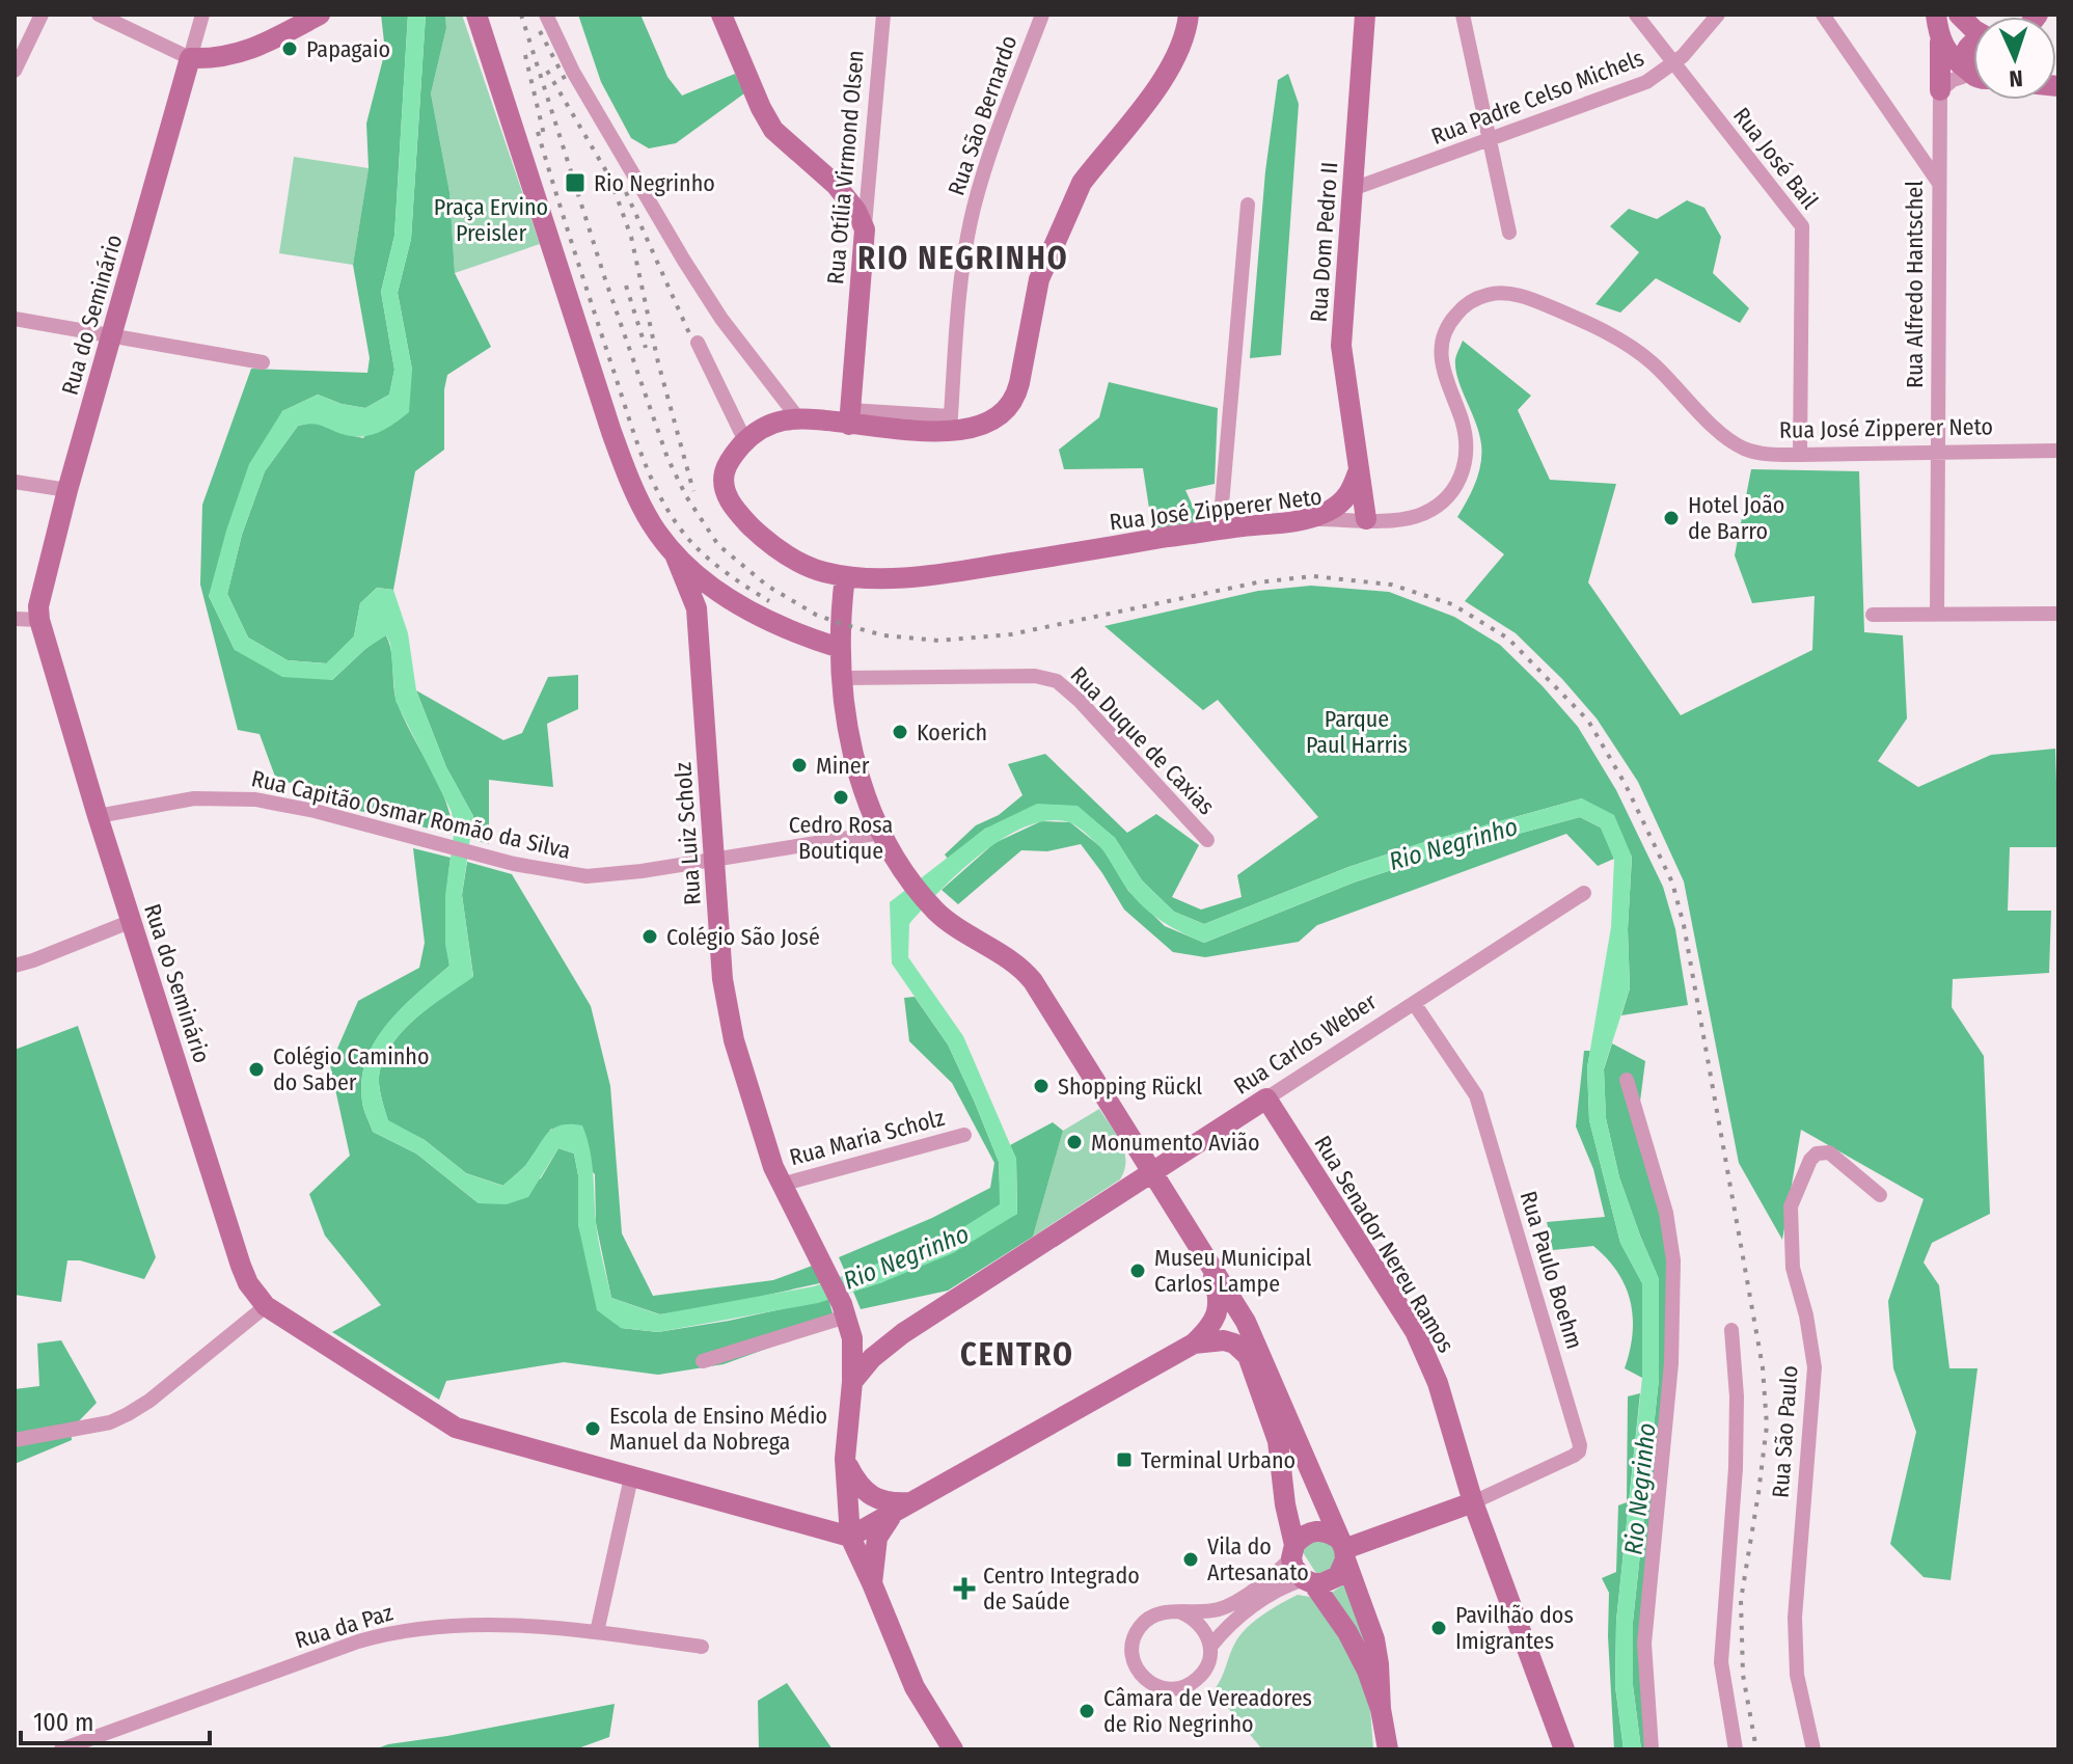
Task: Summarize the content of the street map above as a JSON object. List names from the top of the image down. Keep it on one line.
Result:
{"streets":{"main road":["Rua Otília Virmond Olsen","Rua Dom Pedro II","Rua do Seminário","Rua José Zipperer Neto","Rua Luiz Scholz","Rua Carlos Weber","Rua Senador Nereu Ramos"],"street":["Rua Padre Celso Michels","Rua São Bernardo","Rua José Bail","Rua Alfredo Hantschel","Rua Duque de Caxias","Rua Capitão Osmar Romão da Silva","Rua Maria Scholz","Rua Paulo Boehm","Rua São Paulo","Rua da Paz"]},"crossings":[["Rua Padre Celso Michels","Rua José Bail"],["Rua Padre Celso Michels","Rua Dom Pedro II"],["Rua José Bail","Rua José Zipperer Neto"],["Rua Dom Pedro II","Rua José Zipperer Neto"],["Rua Alfredo Hantschel","Rua José Zipperer Neto"],["Rua do Seminário","Rua Capitão Osmar Romão da Silva"],["Rua do Seminário","Rua Luiz Scholz"],["Rua Capitão Osmar Romão da Silva","Rua Luiz Scholz"],["Rua Luiz Scholz","Rua Carlos Weber"],["Rua Luiz Scholz","Rua Maria Scholz"],["Rua Carlos Weber","Rua Senador Nereu Ramos"],["Rua Carlos Weber","Rua Paulo Boehm"],["Rua Senador Nereu Ramos","Rua Paulo Boehm"]],"districts":["RIO NEGRINHO","CENTRO"],"water":["Rio Negrinho"],"parks":["Praça Ervino Preisler","Parque Paul Harris"],"places":{"other":["Papagaio","Hotel João de Barro","Koerich","Miner","Cedro Rosa Boutique","Colégio São José","Colégio Caminho do Saber","Shopping Rückl","Monumento Avião","Museu Municipal Carlos Lampe","Escola de Ensino Médio Manuel da Nobrega","Vila do Artesanato","Pavilhão dos Imigrantes","Câmara de Vereadores de Rio Negrinho"],"transit":["Rio Negrinho","Terminal Urbano"],"health":["Centro Integrado de Saúde"]},"scale_bar":"100 m","north":"bottom"}
